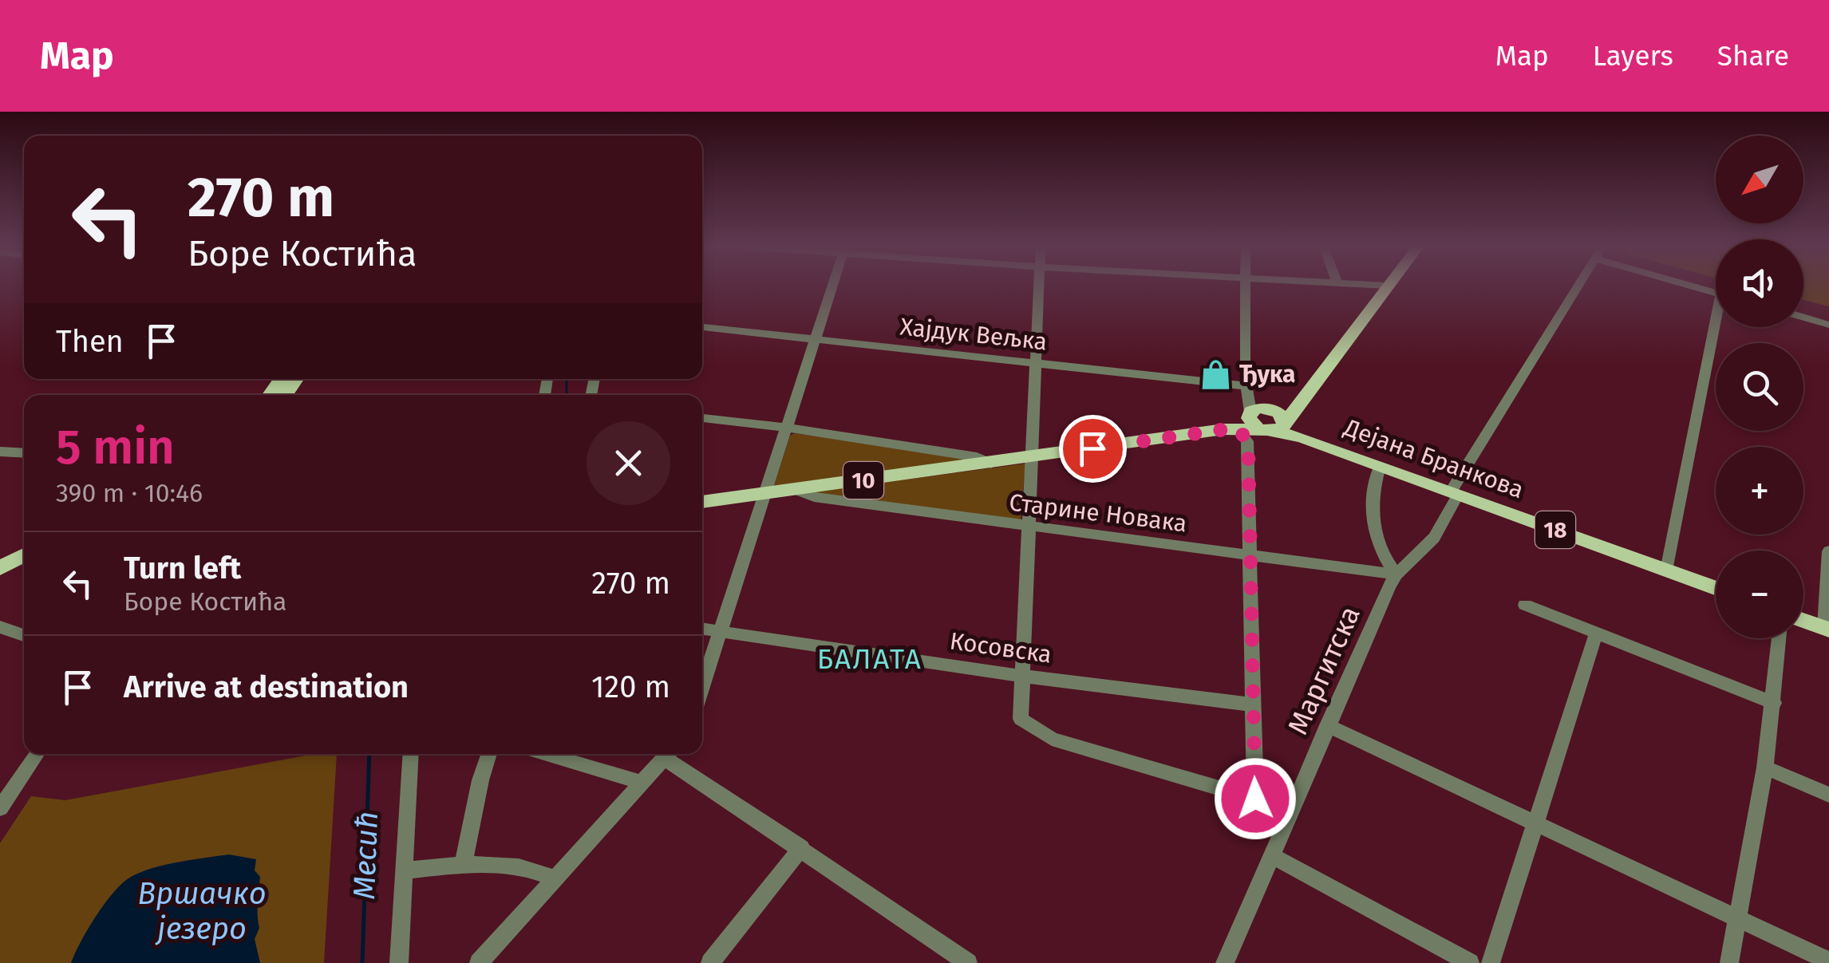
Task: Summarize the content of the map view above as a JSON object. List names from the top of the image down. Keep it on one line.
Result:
{"streets":{"main road":["Дејана Бранкова","10","18"],"street":["Хајдук Вељка","Старине Новака","Косовска","Маргитска"]},"crossings":[["Дејана Бранкова","10"],["Дејана Бранкова","Маргитска"],["10","Старине Новака"],["Старине Новака","Маргитска"]],"districts":["БАЛАТА"],"water":["Месић","Вршачко језеро"],"places":{"shop":["Ђука"]},"north":"bottom left","page":{"header":"Map","nav":["Map","Layers","Share"],"map_buttons":["+","−"],"turn":["270 m","Боре Костића"],"then":"Then","heading":["5 min","390 m · 10:46"],"list":[{"name":"Turn left","note":"Боре Костића","value":"270 m"},{"name":"Arrive at destination","value":"120 m"}]}}
